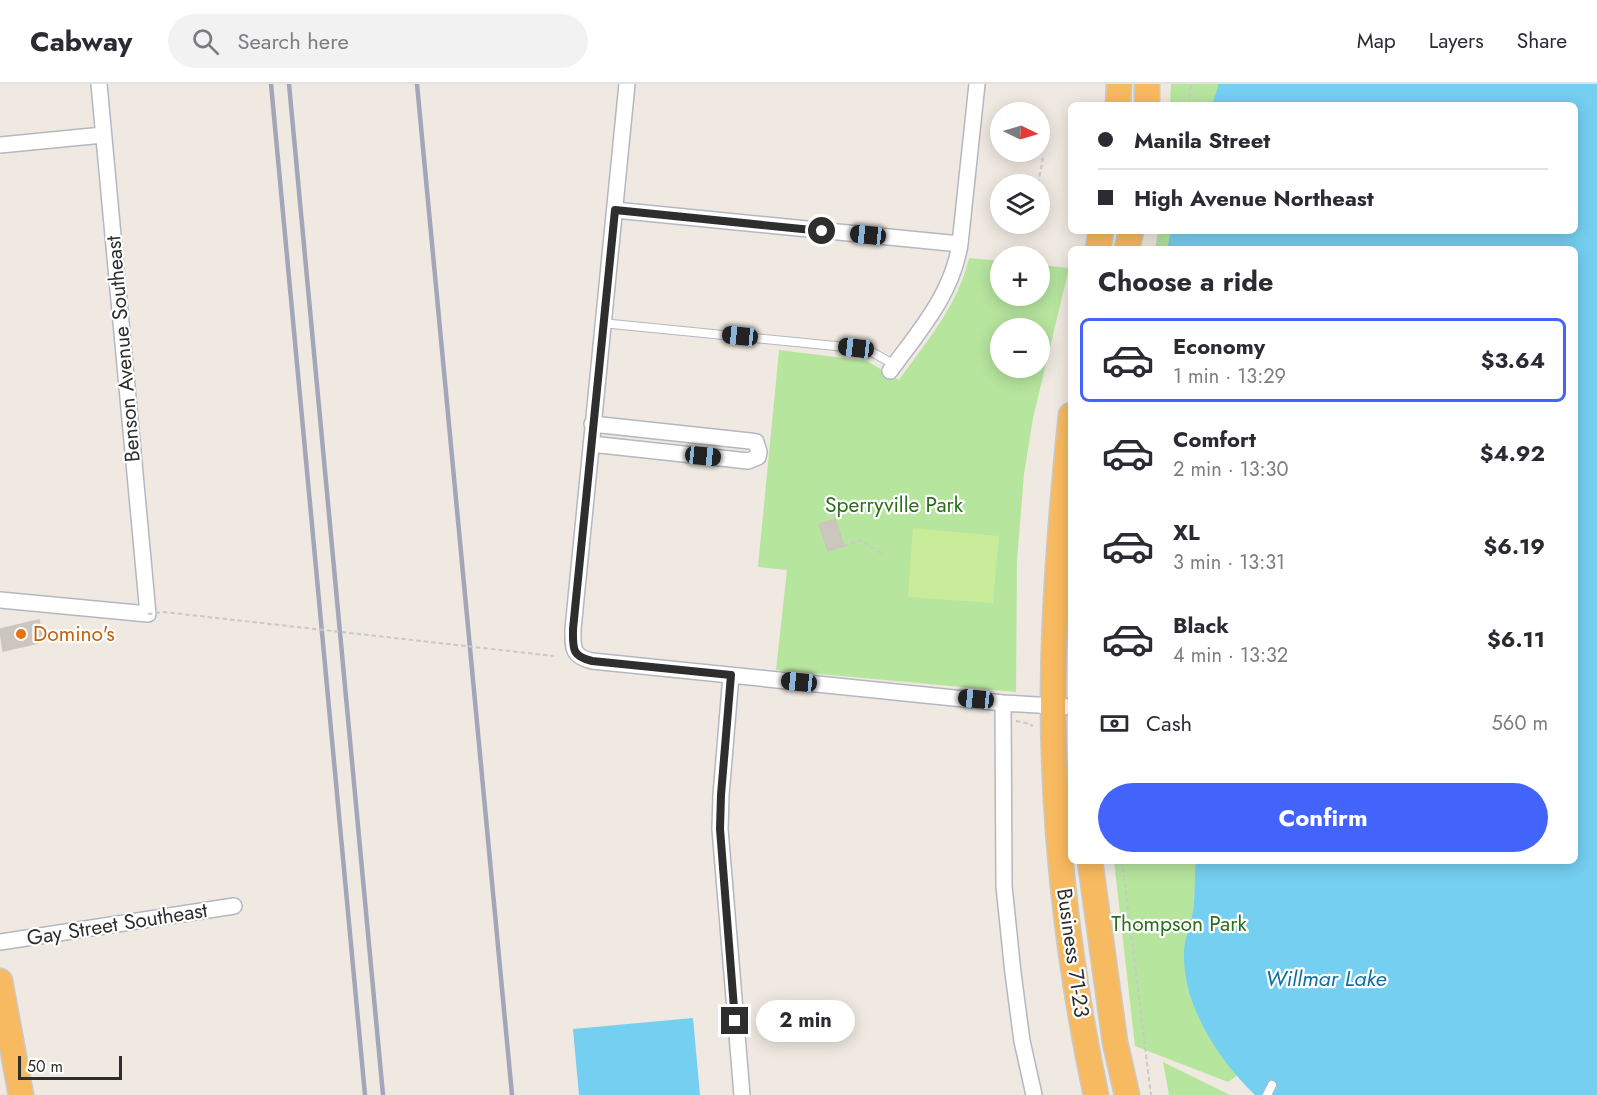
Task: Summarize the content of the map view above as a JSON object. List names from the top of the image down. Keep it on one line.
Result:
{"streets":{"highway":["Business 71-23"],"street":["Benson Avenue Southeast","Gay Street Southeast"]},"water":["Willmar Lake"],"parks":["Sperryville Park","Thompson Park"],"places":["Domino's"],"scale_bar":"50 m","north":"right","page":{"header":"Cabway","search":"Search here","nav":["Map","Layers","Share"],"map_buttons":["+","−"],"banner":["Manila Street","High Avenue Northeast"],"heading":"Choose a ride","list":[{"name":"Economy","note":"1 min · 13:29","value":"$3.64"},{"name":"Comfort","note":"2 min · 13:30","value":"$4.92"},{"name":"XL","note":"3 min · 13:31","value":"$6.19"},{"name":"Black","note":"4 min · 13:32","value":"$6.11"}],"pay":["Cash","560 m"],"buttons":"Confirm","bubble":"2 min","scale":"50 m"}}
